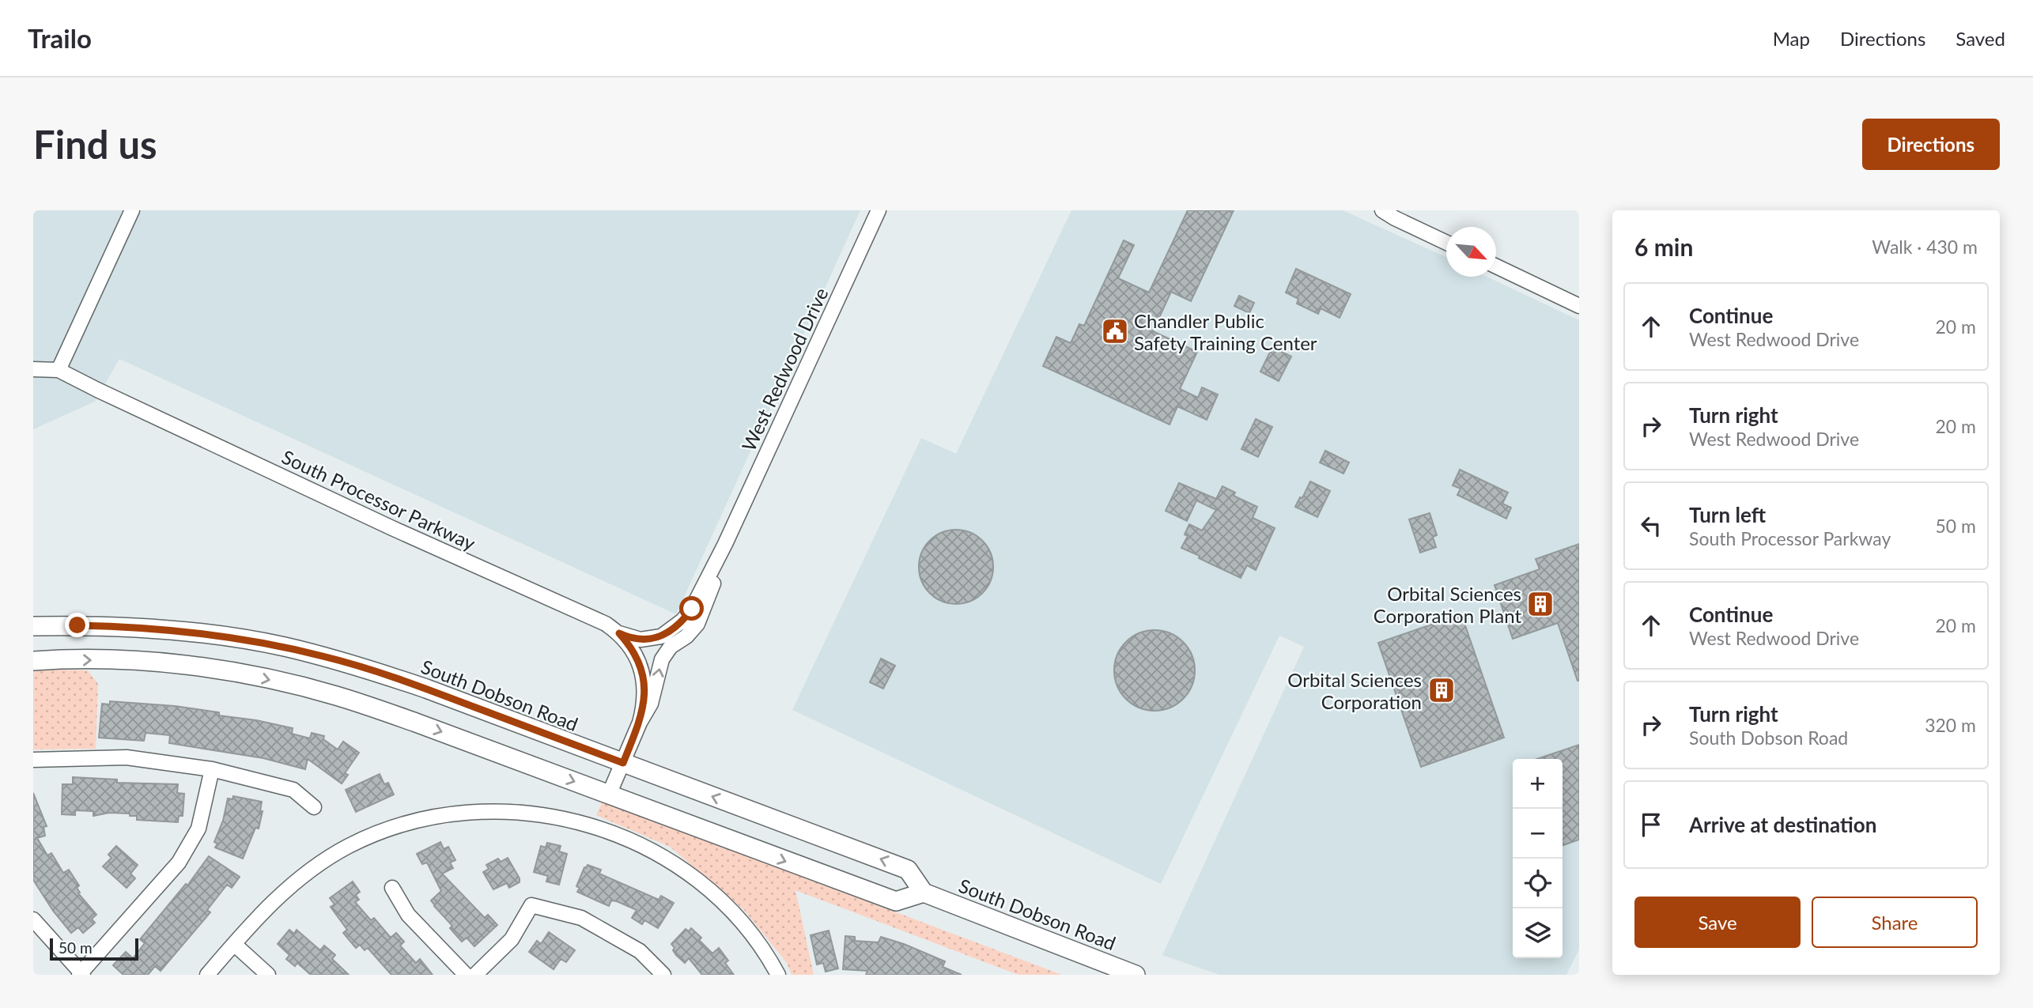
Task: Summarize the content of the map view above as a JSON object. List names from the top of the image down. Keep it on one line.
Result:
{"streets":{"main road":["South Dobson Road"],"street":["West Redwood Drive","South Processor Parkway"]},"crossings":[["West Redwood Drive","South Processor Parkway"],["West Redwood Drive","South Dobson Road"]],"places":{"public building":["Chandler Public Safety Training Center"],"building":["Orbital Sciences Corporation Plant","Orbital Sciences Corporation"]},"scale_bar":"50 m","north":"bottom right","page":{"header":"Trailo","nav":["Map","Directions","Saved"],"buttons":["Directions",["Save","Share"]],"title":"Find us","heading":["6 min","Walk · 430 m"],"list":[["Continue","West Redwood Drive","20 m"],["Turn right","West Redwood Drive","20 m"],["Turn left","South Processor Parkway","50 m"],["Continue","West Redwood Drive","20 m"],["Turn right","South Dobson Road","320 m"],"Arrive at destination"],"map_buttons":["+","−"],"scale":"50 m"}}
